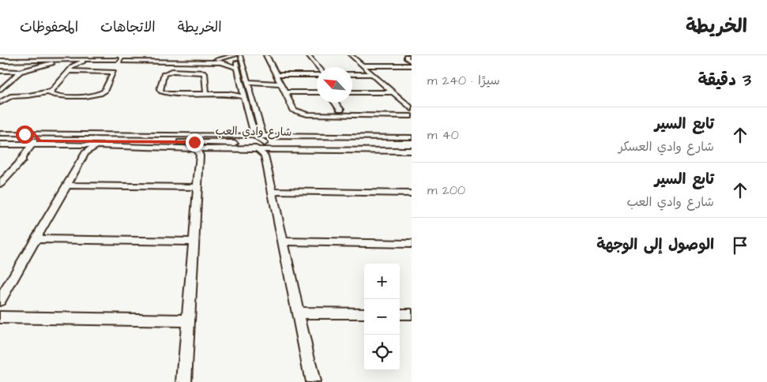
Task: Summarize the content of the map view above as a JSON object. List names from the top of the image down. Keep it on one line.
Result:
{"streets":{"street":["شارع وادي العب"]},"north":"top left","page":{"header":"الخريطة","nav":["الخريطة","الاتجاهات","المحفوظات"],"heading":["3 دقيقة","سيرًا · 240 m"],"list":[["تابع السير","شارع وادي العسكر","40 m"],["تابع السير","شارع وادي العب","200 m"],"الوصول إلى الوجهة"],"map_buttons":["+","−"]}}
